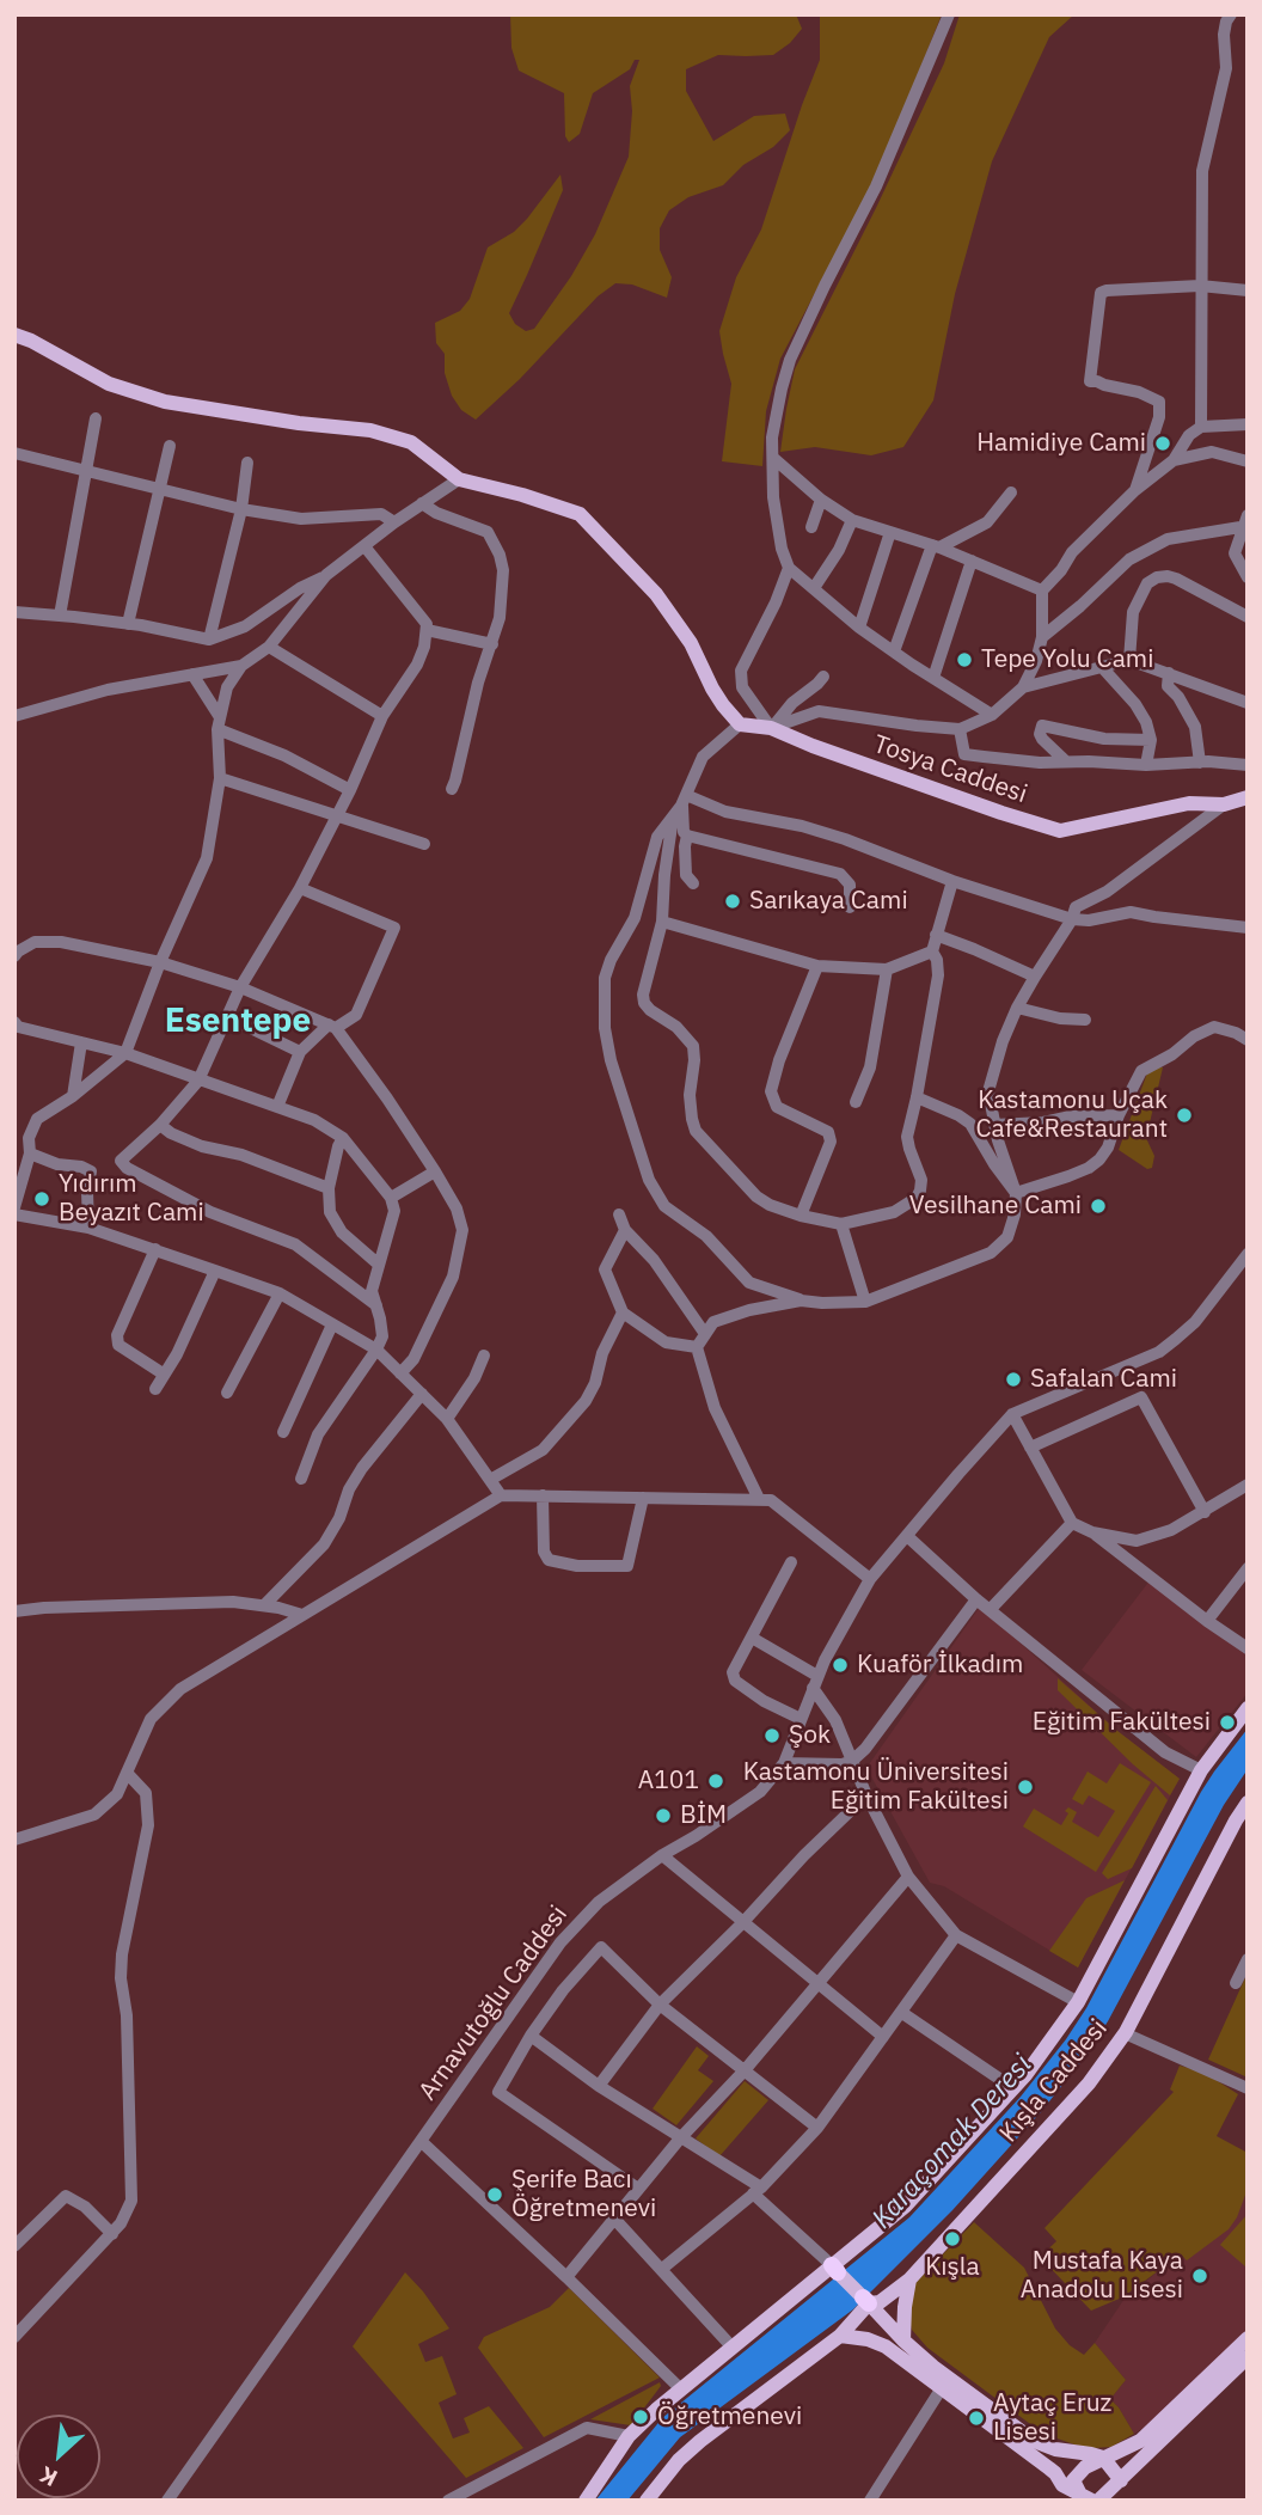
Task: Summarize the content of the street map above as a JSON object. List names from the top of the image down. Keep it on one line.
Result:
{"streets":{"main road":["Tosya Caddesi","Kışla Caddesi"],"street":["Arnavutoğlu Caddesi"]},"districts":["Esentepe"],"water":["Karaçomak Deresi"],"places":["Hamidiye Cami","Tepe Yolu Cami","Sarıkaya Cami","Kastamonu Uçak Cafe&Restaurant","Yıdırım Beyazıt Cami","Vesilhane Cami","Safalan Cami","Kuaför İlkadım","Eğitim Fakültesi","Şok","A101","Kastamonu Üniversitesi Eğitim Fakültesi","BİM","Şerife Bacı Öğretmenevi","Kışla","Mustafa Kaya Anadolu Lisesi","Öğretmenevi","Aytaç Eruz Lisesi"],"north":"bottom left"}
